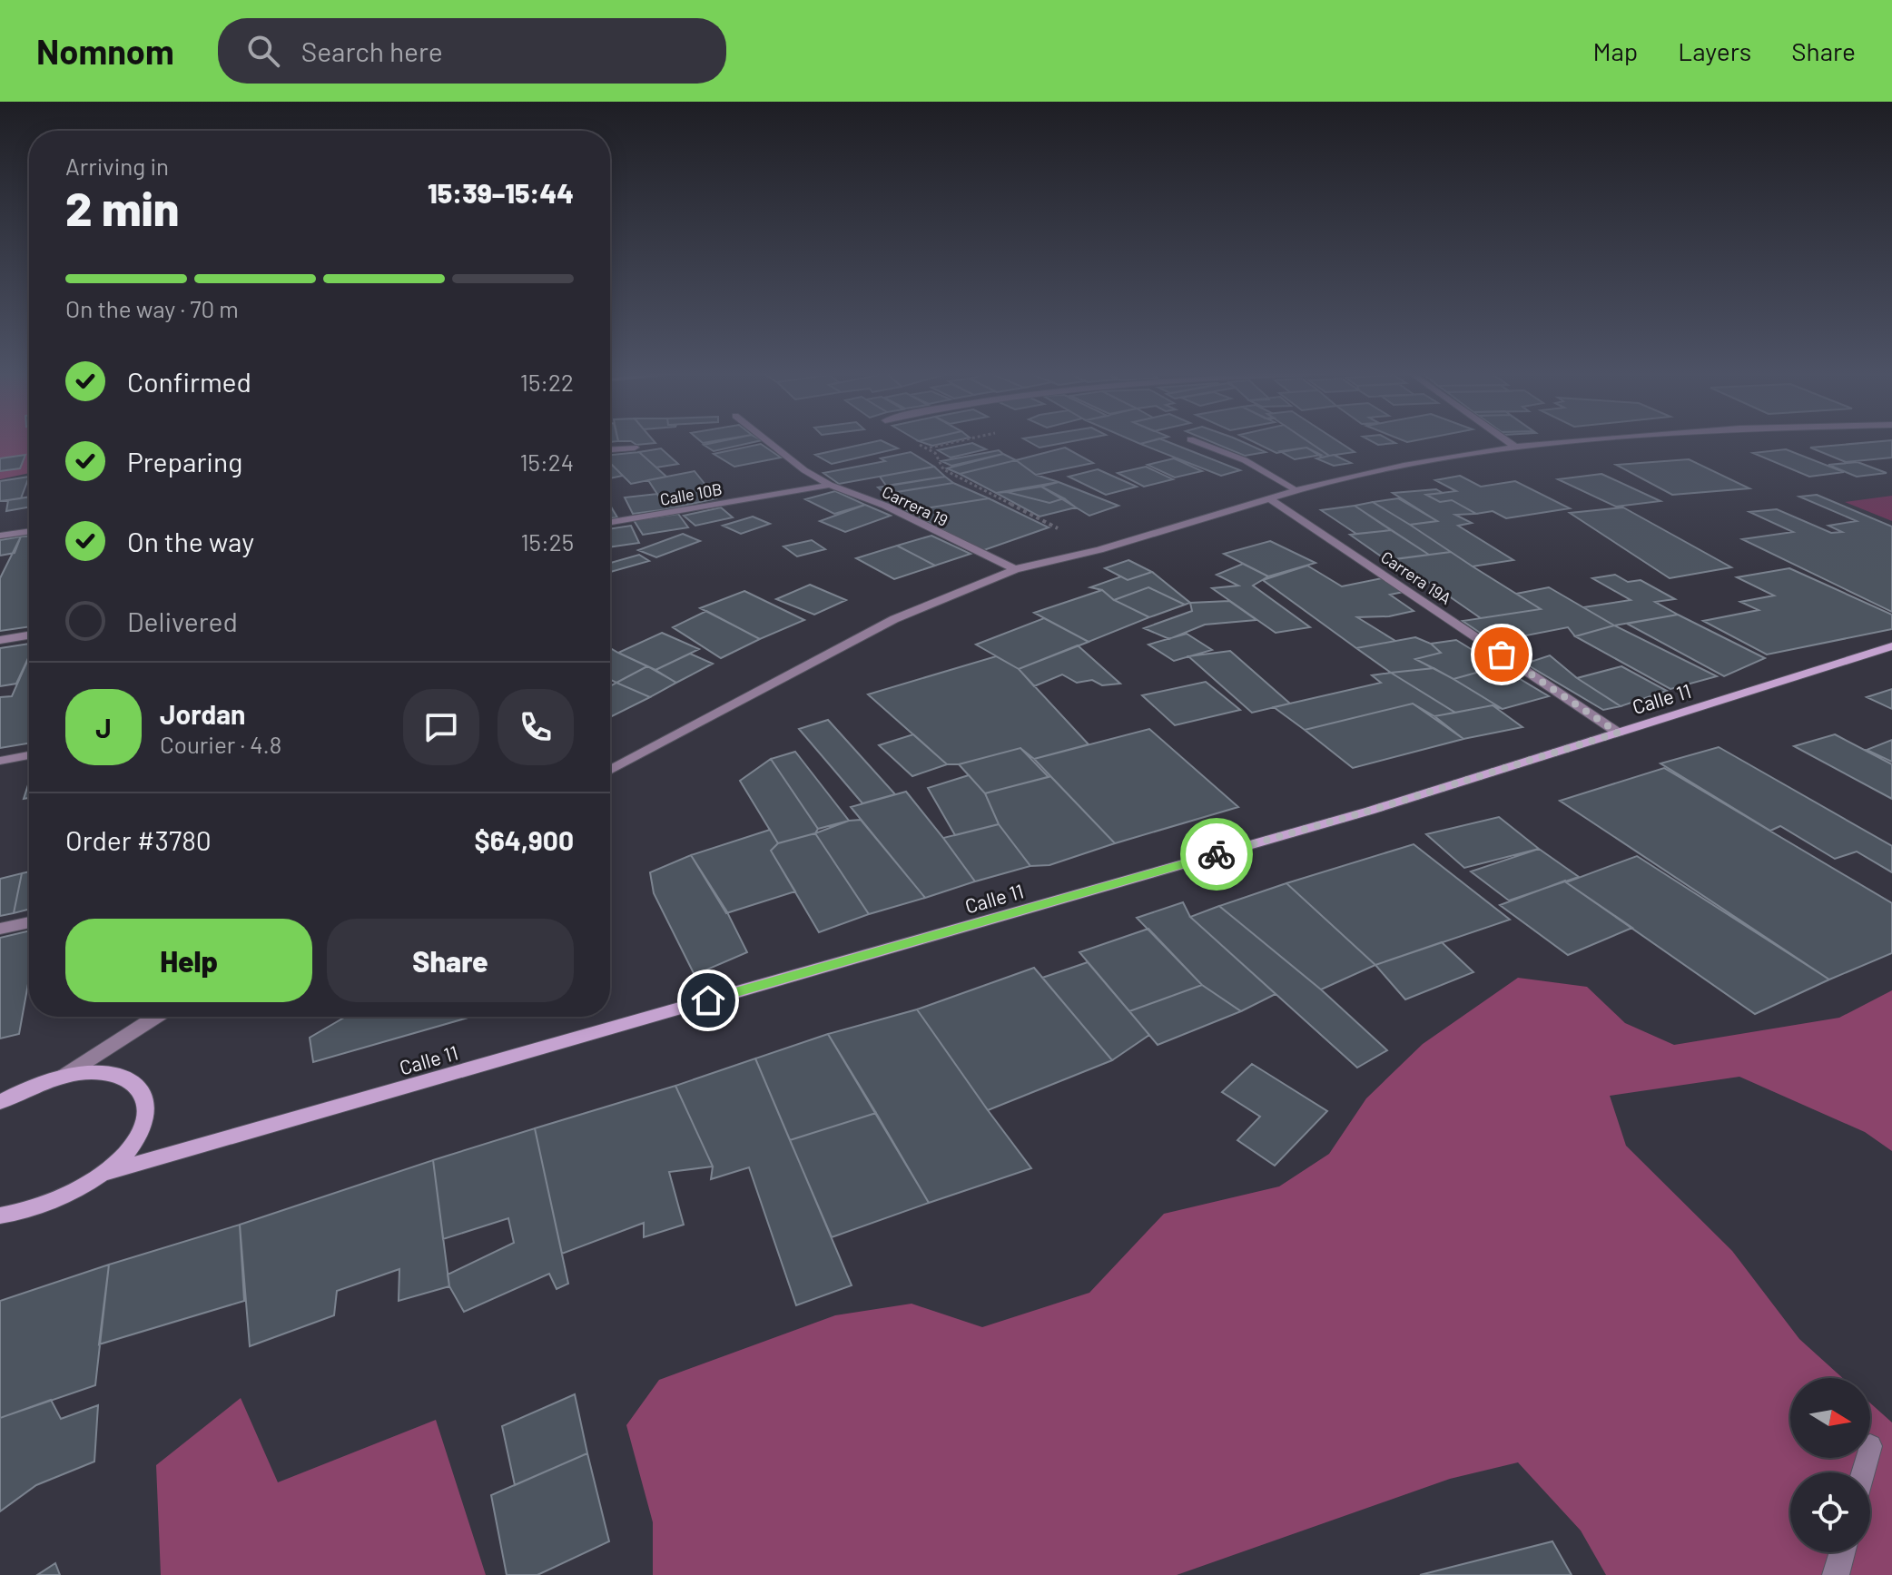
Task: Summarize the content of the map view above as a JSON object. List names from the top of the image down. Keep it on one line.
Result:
{"streets":{"street":["Calle 10B","Carrera 19","Carrera 19A","Calle 11"]},"crossings":[["Calle 10B","Carrera 19"],["Carrera 19A","Calle 11"]],"north":"right","page":{"header":"Nomnom","search":"Search here","nav":["Map","Layers","Share"],"heading":["2 min","Arriving in","15:39–15:44"],"panel":["Jordan","Courier · 4.8","Order #3780","$64,900"],"bar":"On the way · 70 m","list":[["Confirmed","15:22"],["Preparing","15:24"],["On the way","15:25"],"Delivered"],"round":"J","buttons":["Help","Share"]}}
